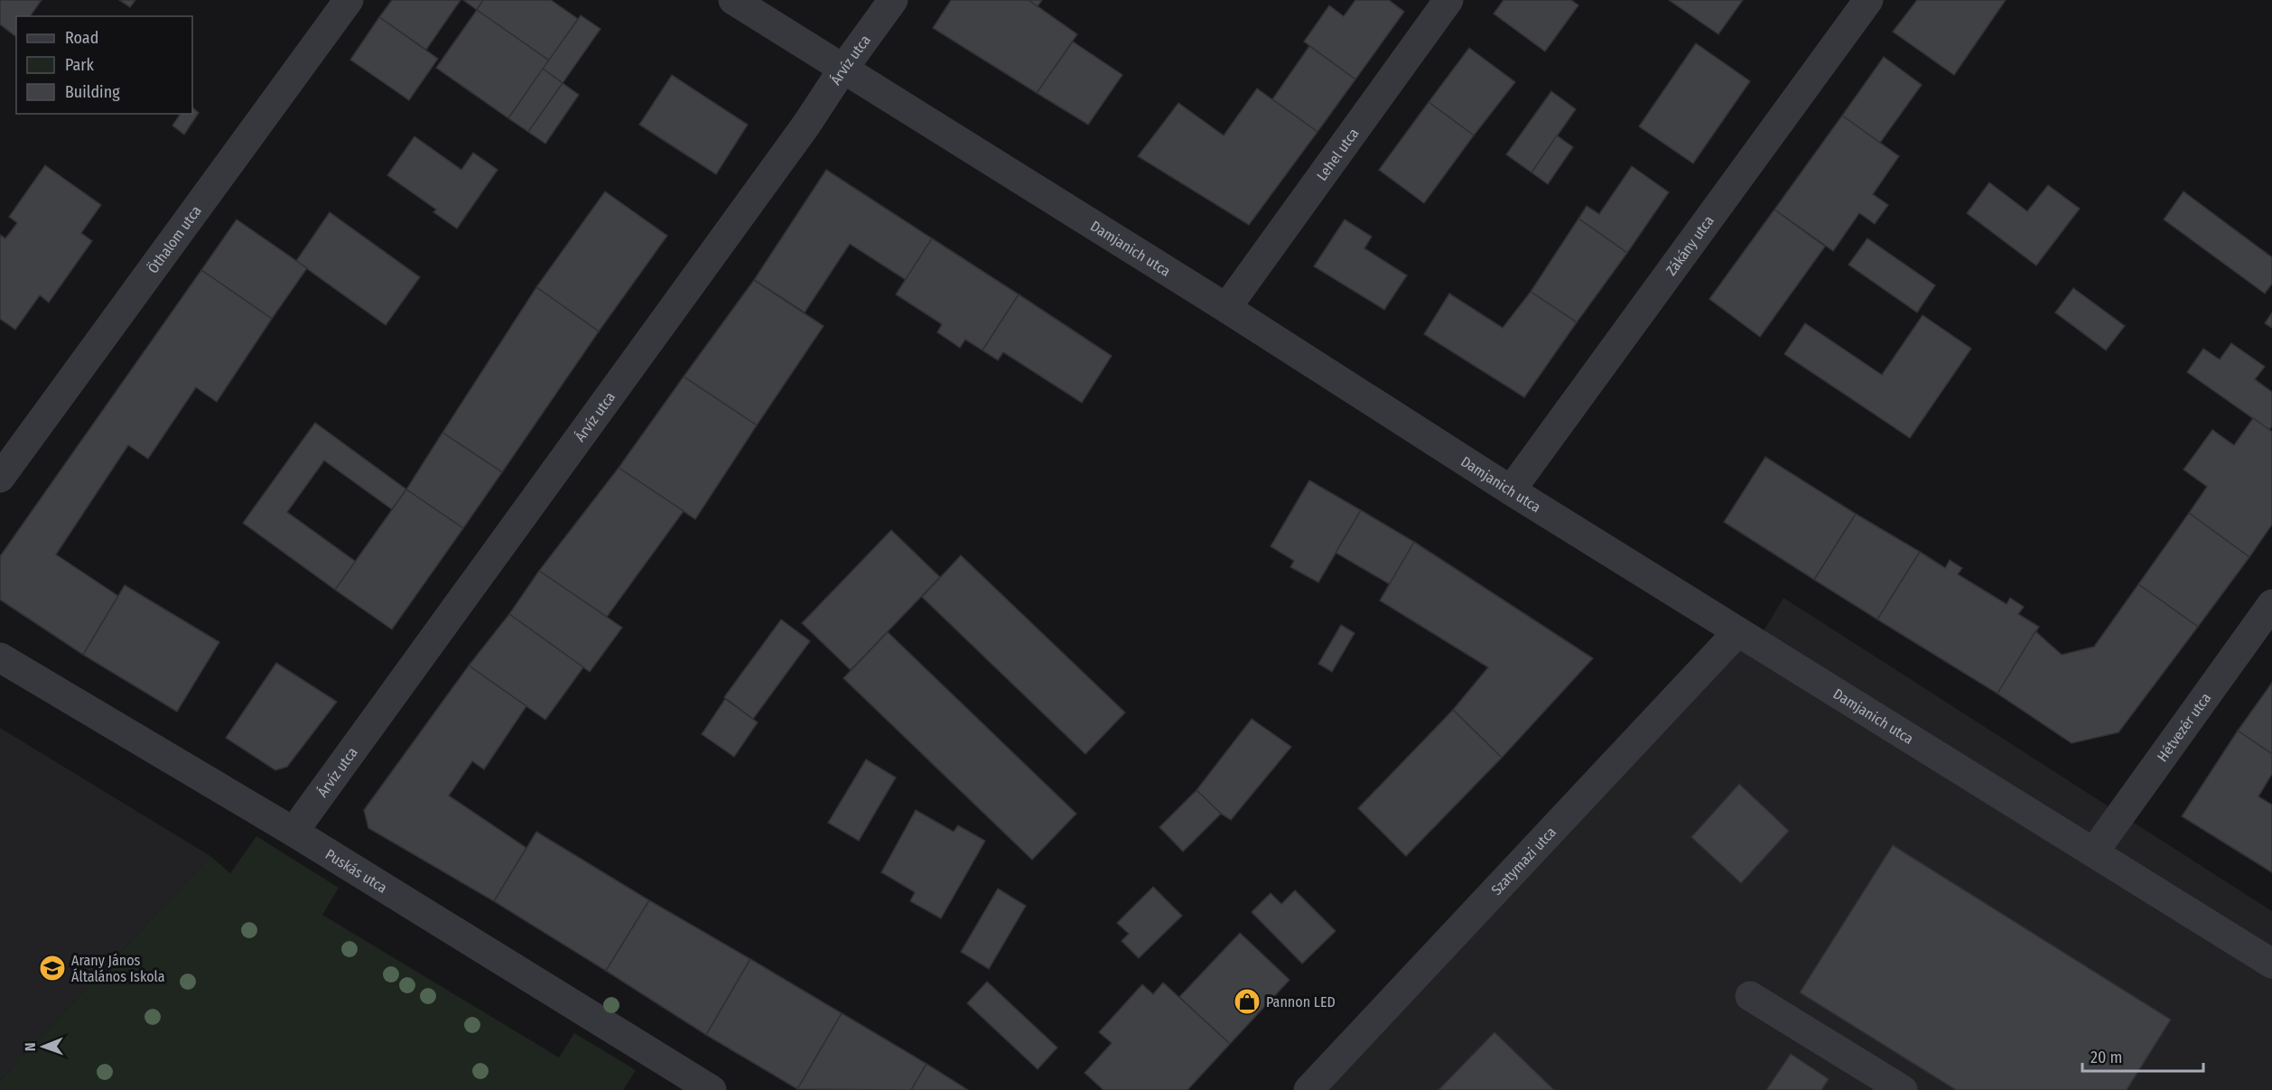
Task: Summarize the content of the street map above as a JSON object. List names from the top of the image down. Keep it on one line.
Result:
{"streets":{"street":["Árvíz utca","Lehel utca","Öthalom utca","Zákány utca","Damjanich utca","Hétvezér utca","Szatymazi utca","Puskás utca"]},"crossings":[["Árvíz utca","Damjanich utca"],["Árvíz utca","Puskás utca"],["Lehel utca","Damjanich utca"],["Zákány utca","Damjanich utca"],["Damjanich utca","Hétvezér utca"],["Damjanich utca","Szatymazi utca"]],"places":{"school or university":["Arany János Általános Iskola"],"shop":["Pannon LED"]},"legend":["Road","Park","Building"],"scale_bar":"20 m","north":"left"}
